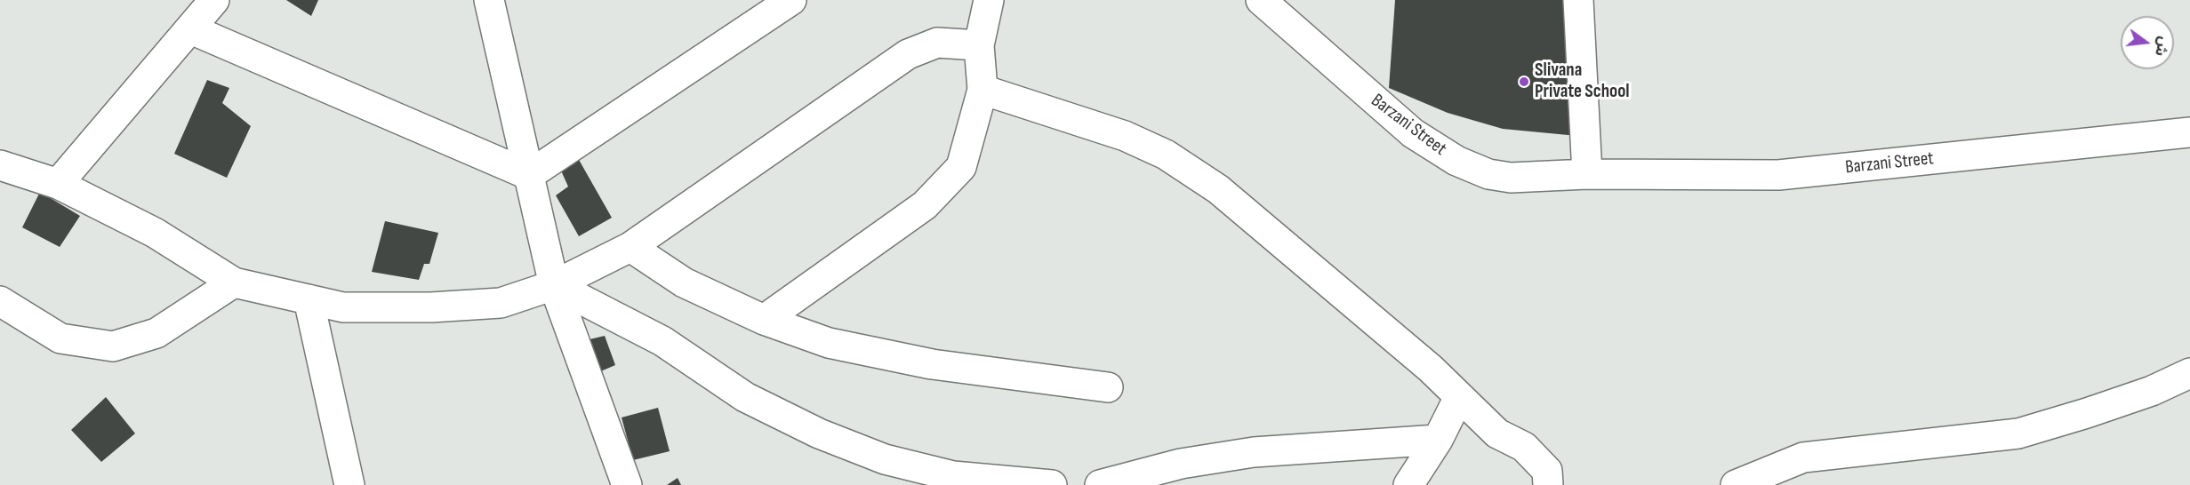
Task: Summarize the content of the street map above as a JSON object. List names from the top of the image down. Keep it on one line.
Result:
{"streets":{"street":["Barzani Street"]},"places":["Slivana Private School"],"north":"right"}
